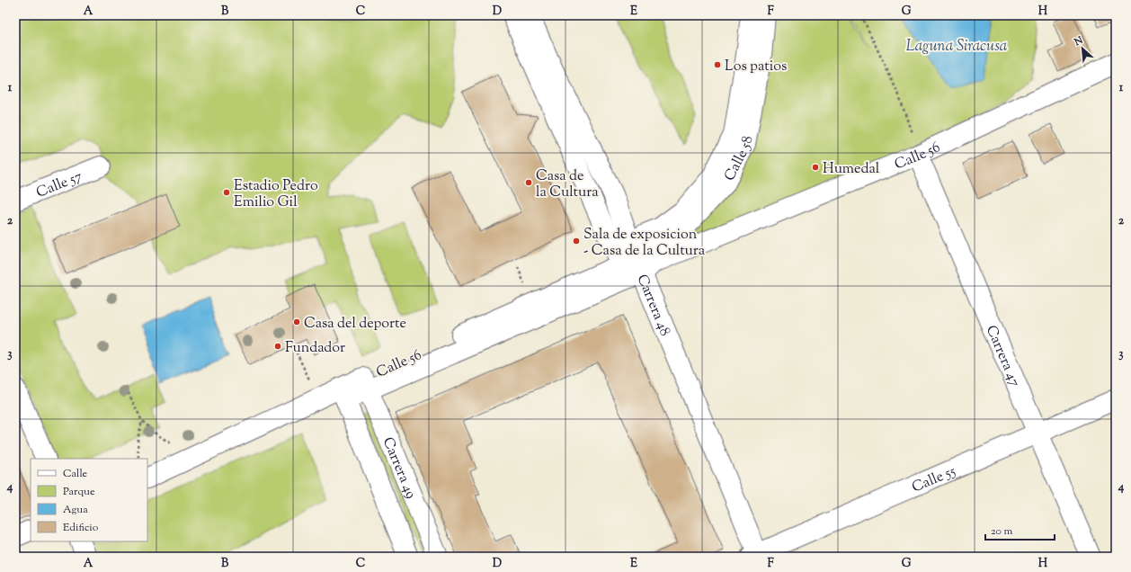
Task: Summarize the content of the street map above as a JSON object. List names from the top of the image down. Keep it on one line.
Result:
{"streets":{"street":["Calle 56","Calle 58","Calle 57","Carrera 48","Carrera 47","Carrera 49","Calle 55"]},"crossings":[["Calle 56","Calle 58"],["Calle 56","Carrera 48"],["Calle 56","Carrera 47"],["Calle 56","Carrera 49"],["Calle 58","Carrera 48"],["Carrera 48","Calle 55"],["Carrera 47","Calle 55"]],"water":["Laguna Siracusa"],"places":["Los patios","Humedal","Casa de la Cultura","Estadio Pedro Emilio Gil","Sala de exposicion - Casa de la Cultura","Casa del deporte","Fundador"],"legend":["Calle","Parque","Agua","Edificio"],"scale_bar":"20 m","north":"top left","grid":{"columns":["A","B","C","D","E","F","G","H"],"rows":["1","2","3","4"]}}
